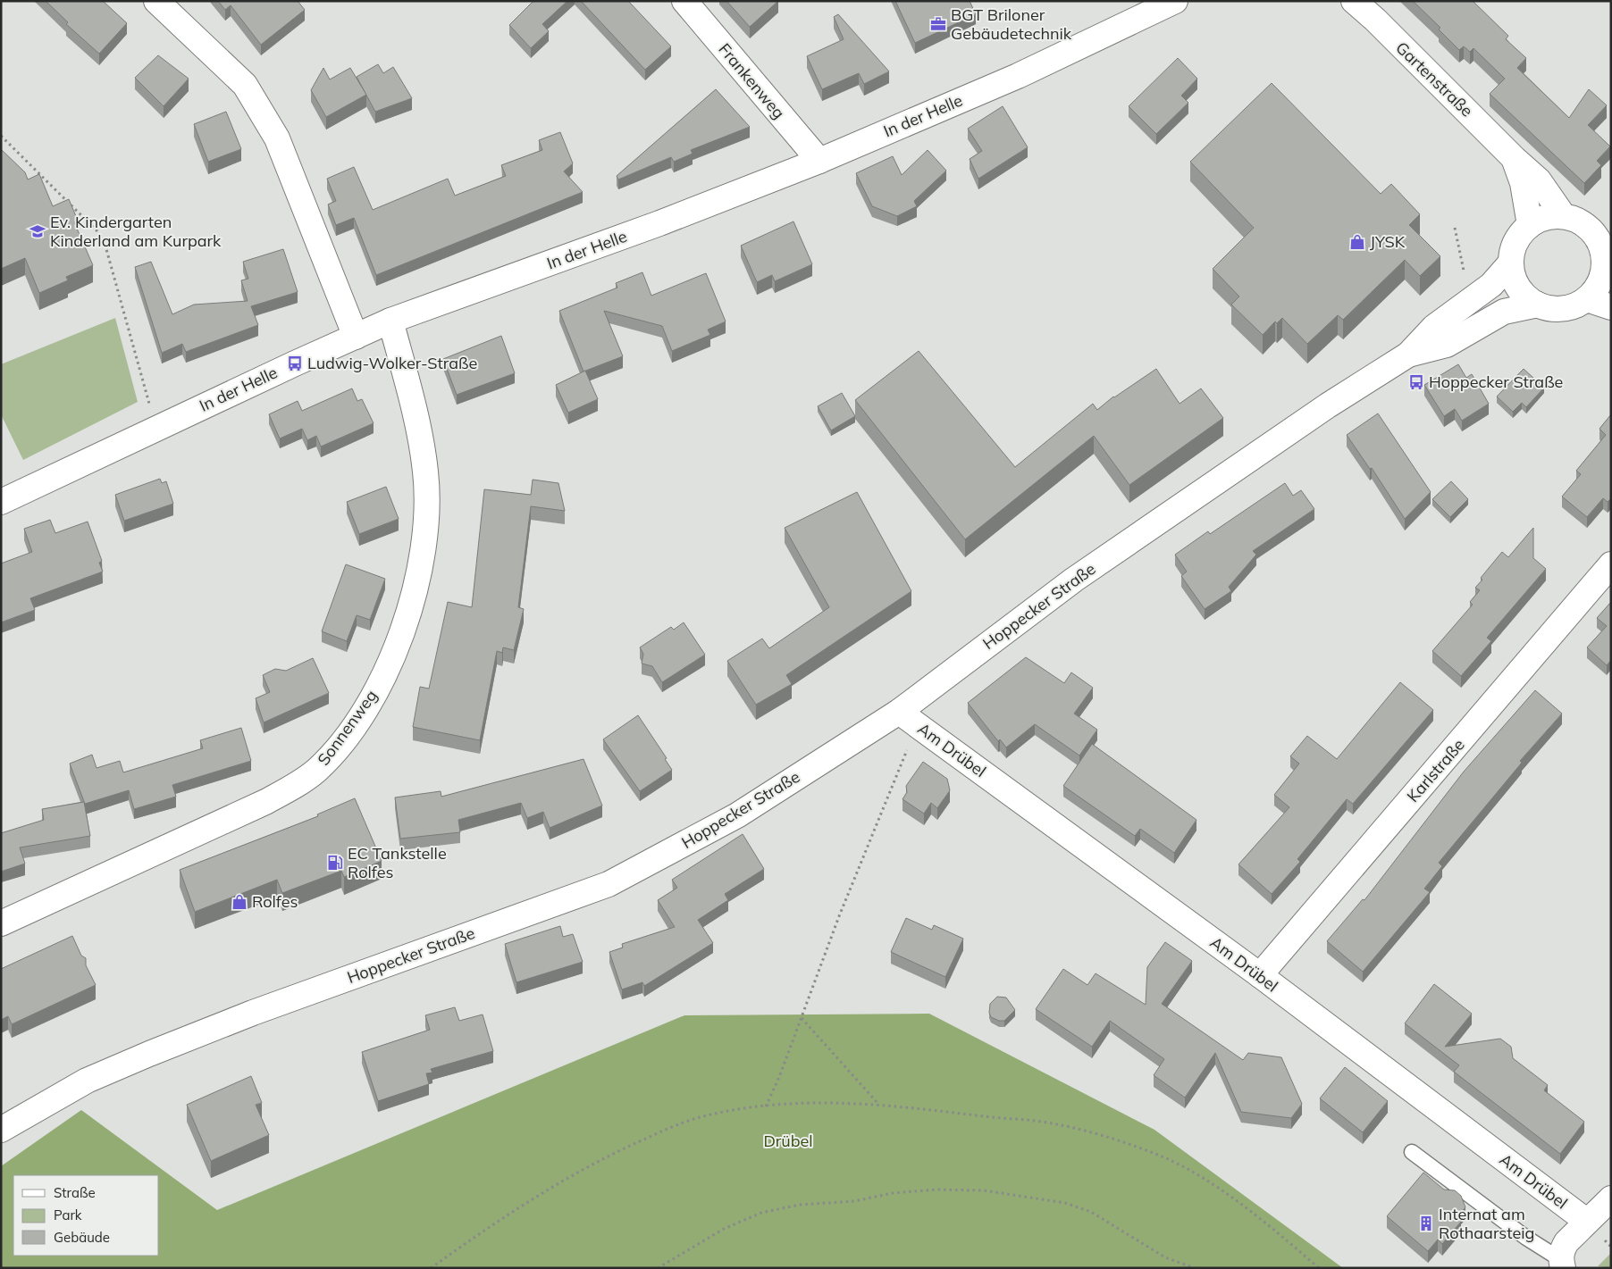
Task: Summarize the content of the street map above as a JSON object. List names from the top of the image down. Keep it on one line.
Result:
{"streets":{"street":["Gartenstraße","Frankenweg","In der Helle","Hoppecker Straße","Sonnenweg","Am Drübel","Karlstraße"]},"crossings":[["Gartenstraße","Hoppecker Straße"],["Frankenweg","In der Helle"],["In der Helle","Sonnenweg"],["Hoppecker Straße","Am Drübel"],["Am Drübel","Karlstraße"]],"parks":["Drübel"],"places":{"office":["BGT Briloner Gebäudetechnik"],"school or university":["Ev. Kindergarten Kinderland am Kurpark"],"shop":["JYSK","Rolfes"],"bus stop":["Ludwig-Wolker-Straße","Hoppecker Straße"],"fuel station":["EC Tankstelle Rolfes"],"building":["Internat am Rothaarsteig"]},"legend":["Straße","Park","Gebäude"]}
